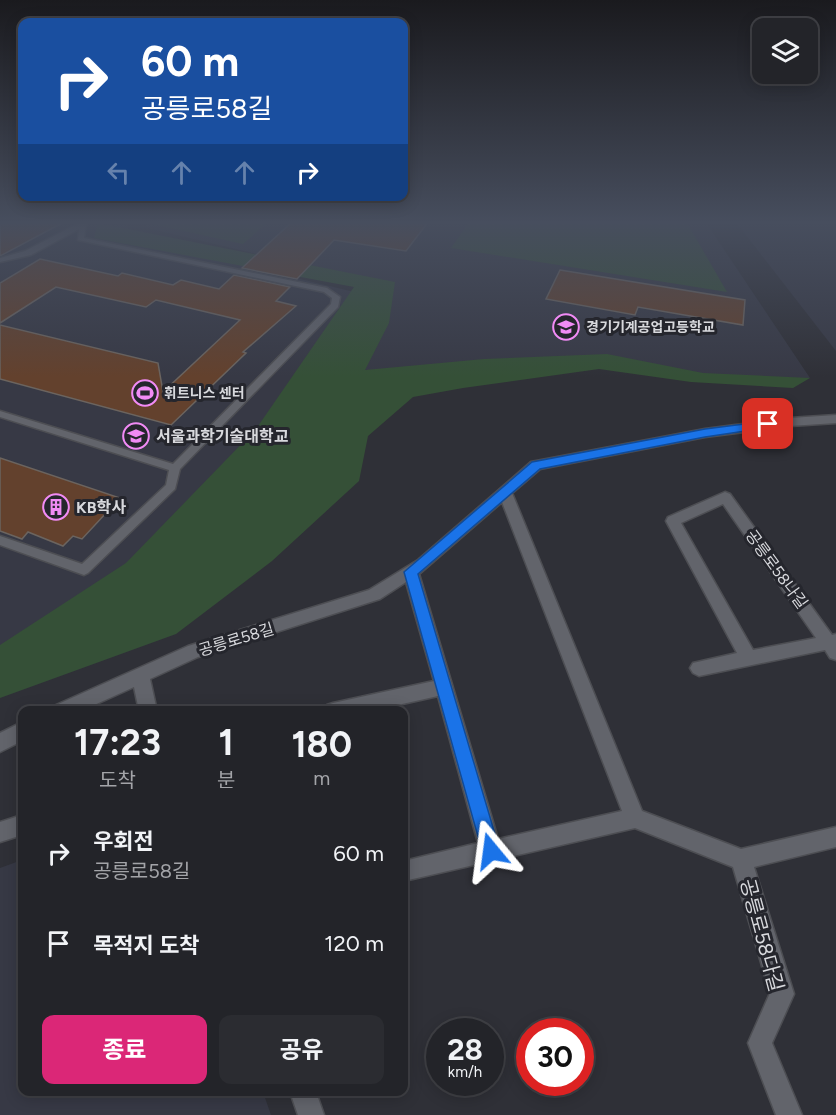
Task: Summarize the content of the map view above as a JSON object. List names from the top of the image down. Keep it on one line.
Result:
{"streets":{"street":["공릉로58나길","공릉로58길","공릉로58다길"]},"places":{"school or university":["경기기계공업고등학교","서울과학기술대학교"],"sports":["휘트니스 센터"],"building":["KB학사"]},"page":{"turn":["60 m","공릉로58길"],"eta":["17:23","도착","1","분","180","m"],"list":[{"name":"우회전","note":"공릉로58길","value":"60 m"},{"name":"목적지 도착","value":"120 m"}],"buttons":["종료","공유"],"speed":"28 km/h","limit":"30"}}
